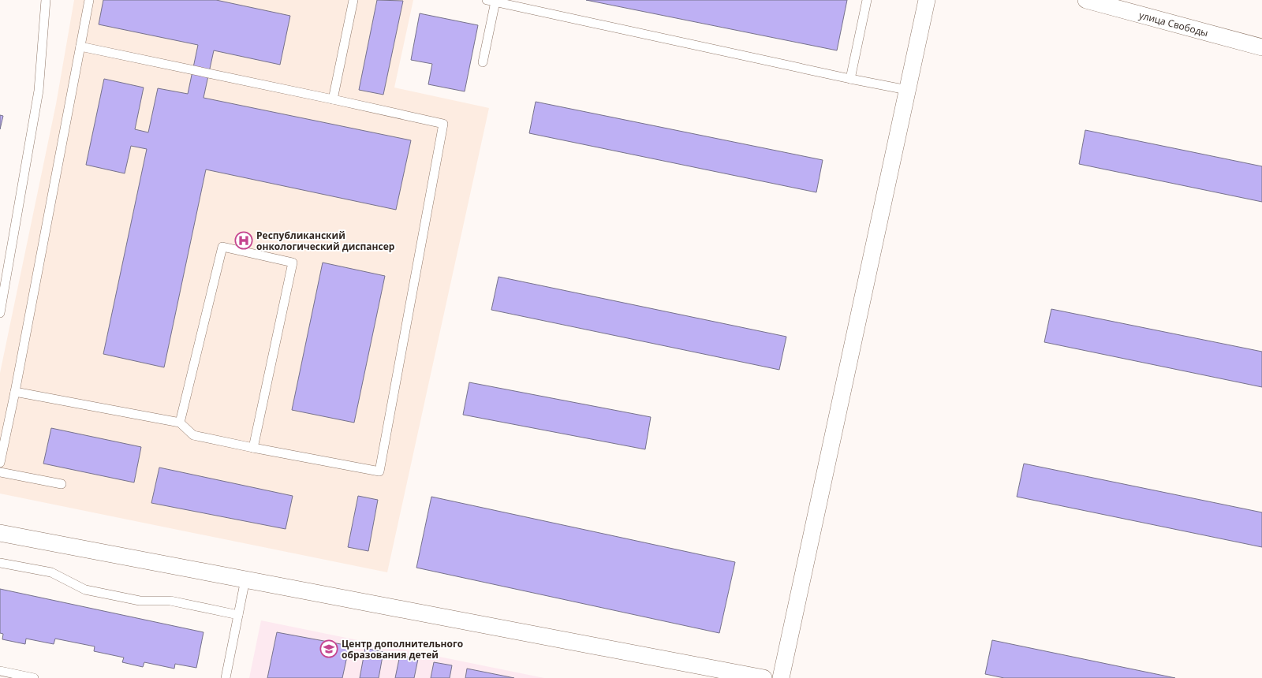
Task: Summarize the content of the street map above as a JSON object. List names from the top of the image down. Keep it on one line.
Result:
{"streets":{"street":["улица Свободы"]},"places":{"hospital":["Республиканский онкологический диспансер"],"school or university":["Центр дополнительного образования детей"]}}
